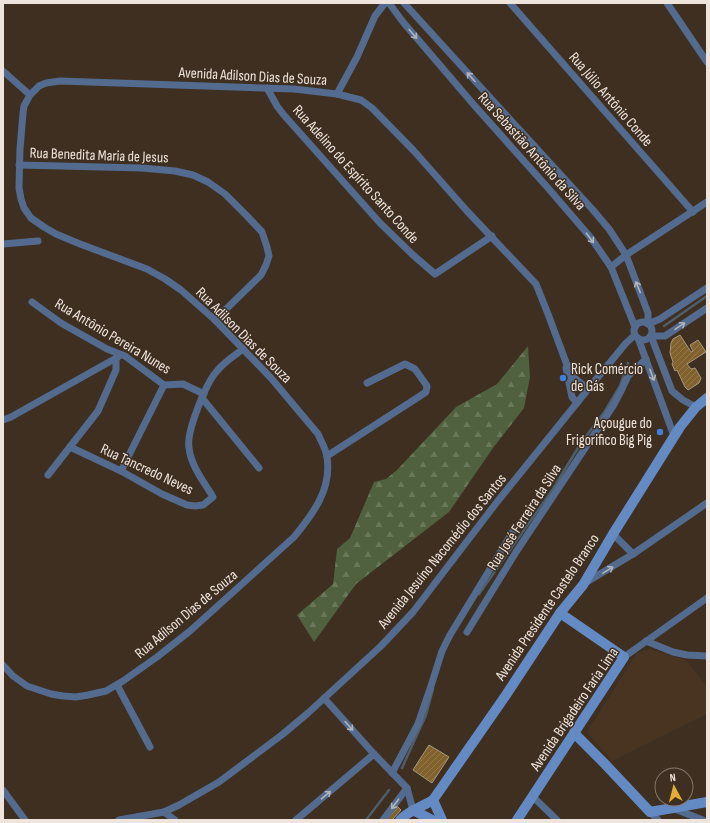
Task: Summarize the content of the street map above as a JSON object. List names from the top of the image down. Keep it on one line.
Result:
{"streets":{"street":["Avenida Adilson Dias de Souza","Rua Júlio Antônio Conde","Rua Sebastião Antônio da Silva","Rua Benedita Maria de Jesus","Rua Adelino do Espírito Santo Conde","Rua Adilson Dias de Souza","Rua Antônio Pereira Nunes","Rua Tancredo Neves","Rua José Ferreira da Silva","Avenida Jesuíno Nacomédio dos Santos","Avenida Presidente Castelo Branco","Rua Adílson Dias de Souza","Avenida Brigadeiro Faria Lima"]},"crossings":[["Avenida Adilson Dias de Souza","Rua Benedita Maria de Jesus"],["Avenida Adilson Dias de Souza","Rua Adelino do Espírito Santo Conde"],["Avenida Adilson Dias de Souza","Rua Adilson Dias de Souza"],["Avenida Adilson Dias de Souza","Avenida Jesuíno Nacomédio dos Santos"],["Rua Sebastião Antônio da Silva","Avenida Jesuíno Nacomédio dos Santos"],["Rua Benedita Maria de Jesus","Rua Adilson Dias de Souza"],["Rua Adilson Dias de Souza","Rua Adílson Dias de Souza"],["Rua Antônio Pereira Nunes","Rua Tancredo Neves"]],"places":["Rick Comércio de Gás","Açougue do Frigorifico Big Pig"],"north":"top"}
